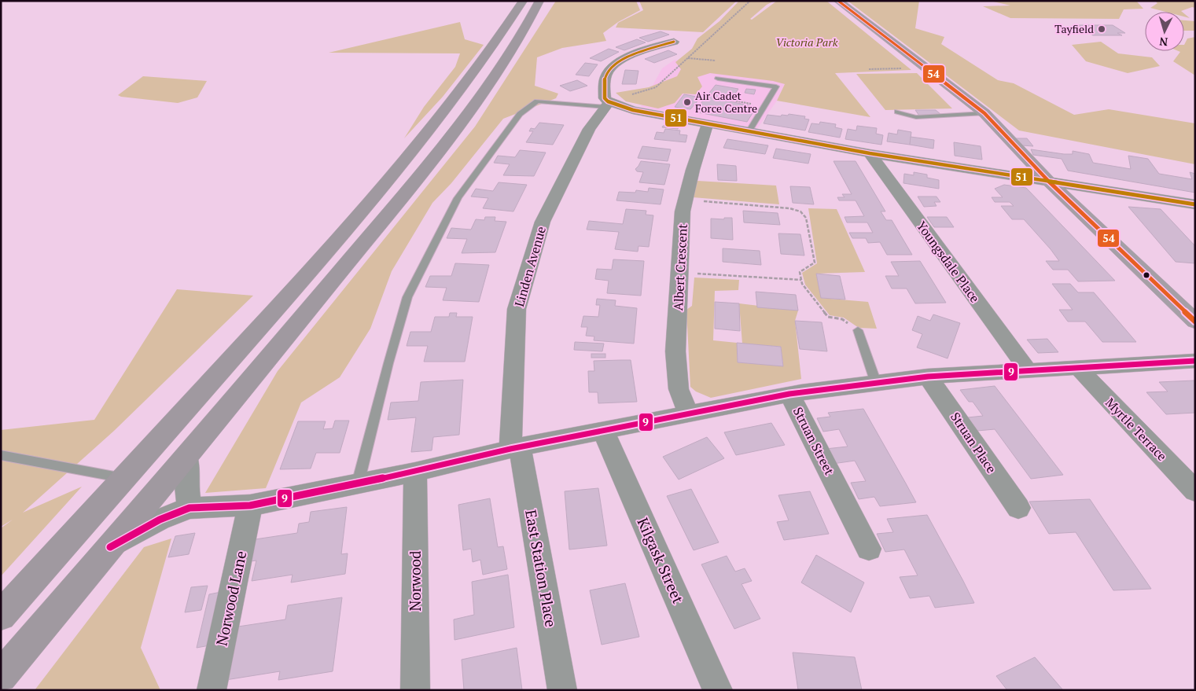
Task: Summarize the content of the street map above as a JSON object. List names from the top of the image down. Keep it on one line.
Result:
{"streets":{"street":["Youngsdale Place","Linden Avenue","Albert Crescent","Myrtle Terrace","Struan Street","Struan Place","Kilgask Street","East Station Place","Norwood","Norwood Lane"]},"crossings":[["Linden Avenue","East Station Place"],["Struan Street","Struan Place"]],"parks":["Victoria Park"],"places":["Tayfield","Air Cadet Force Centre"],"lines":["transit line 54","transit line 51","transit line 9"],"north":"bottom"}
